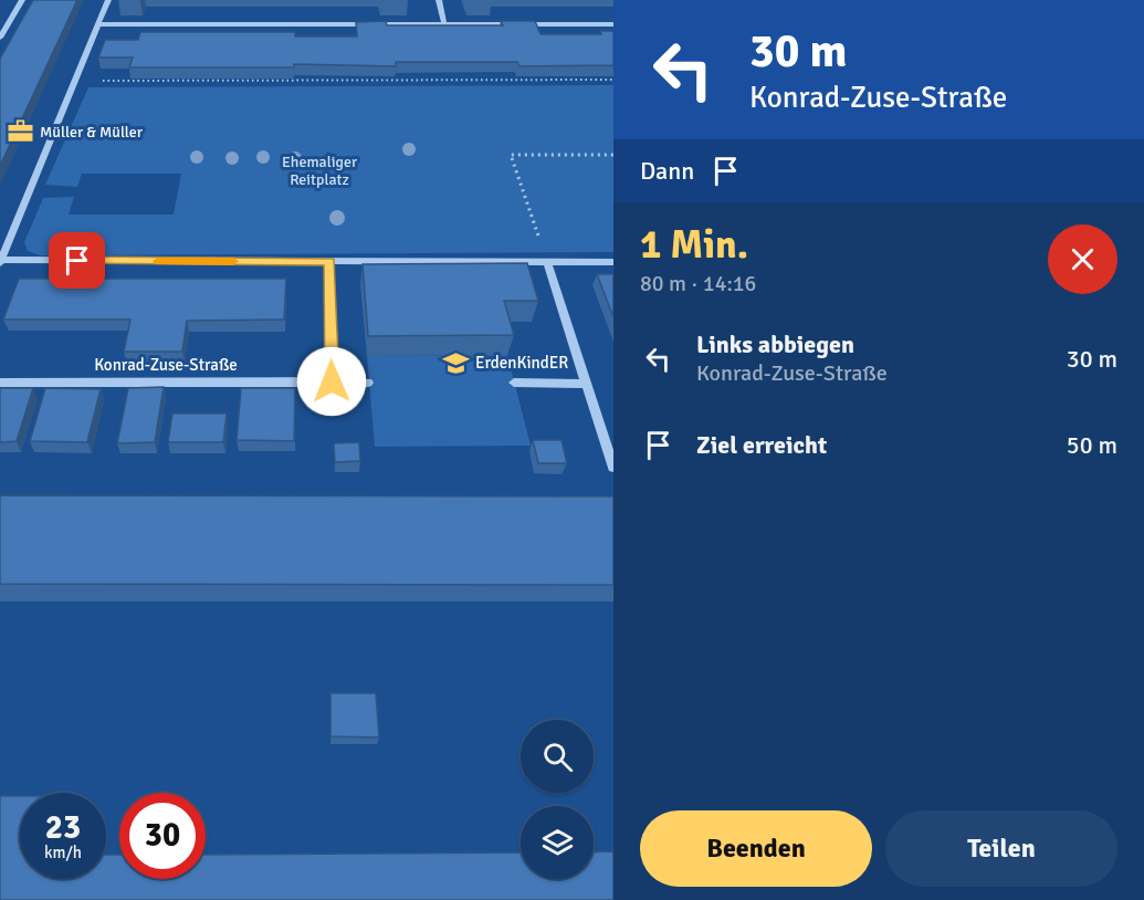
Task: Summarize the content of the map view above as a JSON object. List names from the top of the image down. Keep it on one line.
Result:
{"streets":{"street":["Konrad-Zuse-Straße"]},"parks":["Ehemaliger Reitplatz"],"places":{"office":["Müller & Müller"],"school or university":["ErdenKindER"]},"page":{"turn":["30 m","Konrad-Zuse-Straße"],"then":"Dann","heading":["1 Min.","80 m · 14:16"],"list":[{"name":"Links abbiegen","note":"Konrad-Zuse-Straße","value":"30 m"},{"name":"Ziel erreicht","value":"50 m"}],"speed":"23 km/h","limit":"30","buttons":["Beenden","Teilen"]}}
